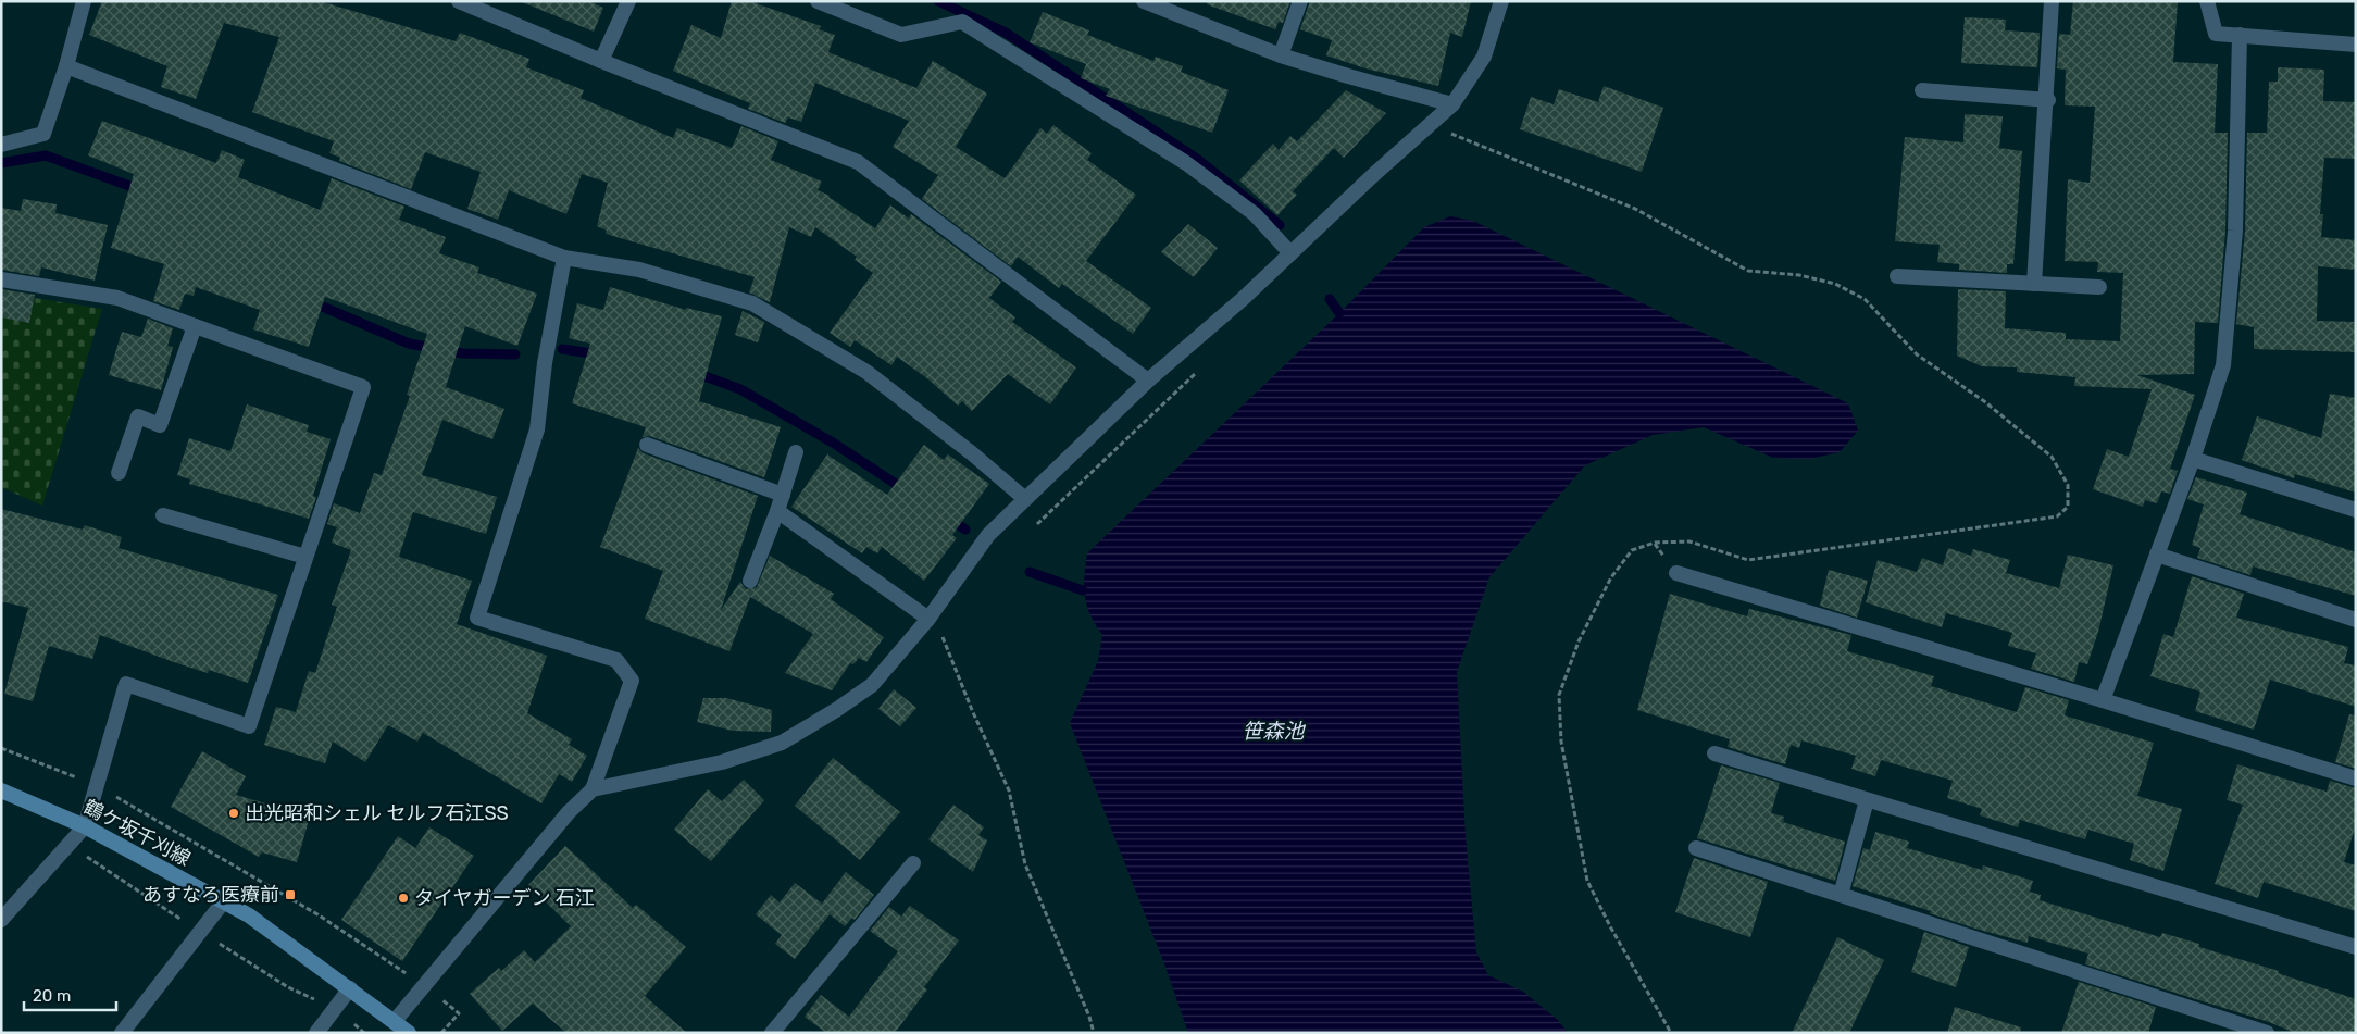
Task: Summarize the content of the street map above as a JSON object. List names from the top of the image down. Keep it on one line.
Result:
{"streets":{"main road":["鶴ケ坂千刈線"]},"water":["笹森池"],"places":{"other":["出光昭和シェル セルフ石江SS","タイヤガーデン 石江"],"transit":["あすなろ医療前"]},"scale_bar":"20 m"}
